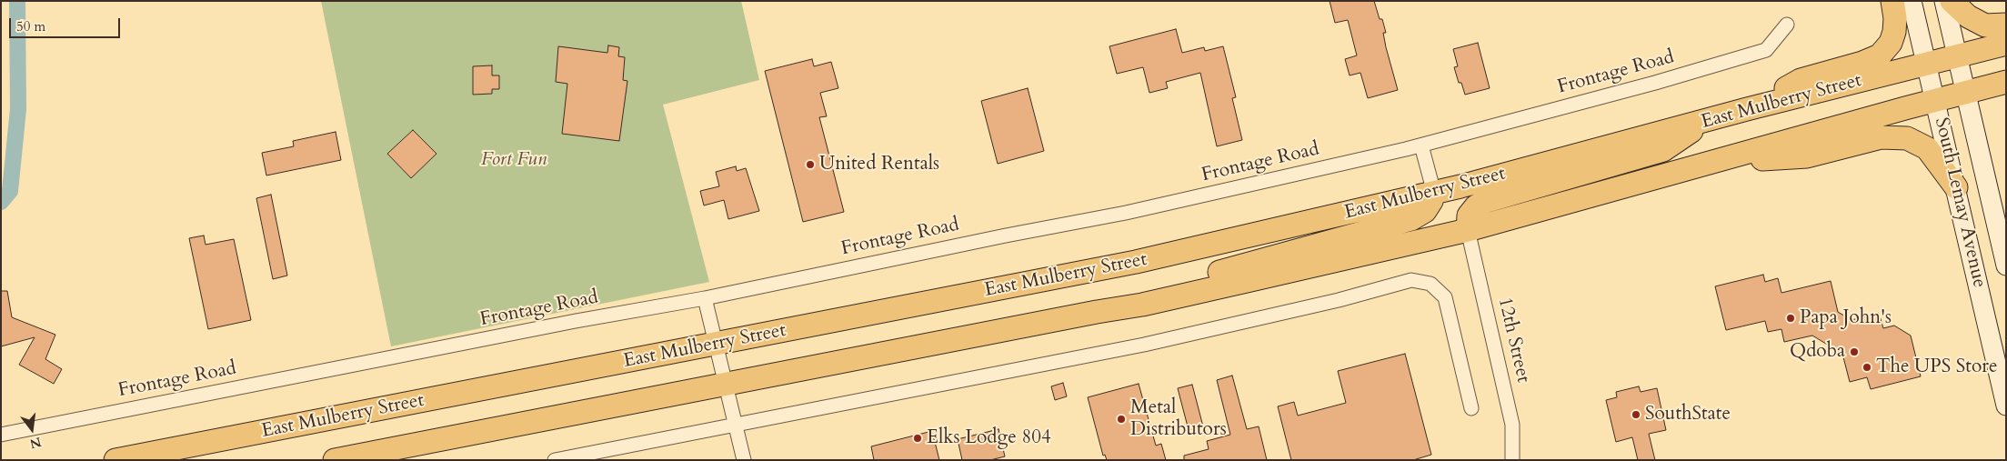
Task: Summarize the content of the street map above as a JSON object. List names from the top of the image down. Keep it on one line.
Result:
{"streets":{"highway":["East Mulberry Street"],"main road":["South Lemay Avenue"],"street":["Frontage Road","12th Street"]},"crossings":[["East Mulberry Street","South Lemay Avenue"],["East Mulberry Street","12th Street"]],"parks":["Fort Fun"],"places":["United Rentals","Papa John's","Qdoba","The UPS Store","SouthState","Metal Distributors","Elks Lodge 804"],"scale_bar":"50 m","north":"bottom"}
